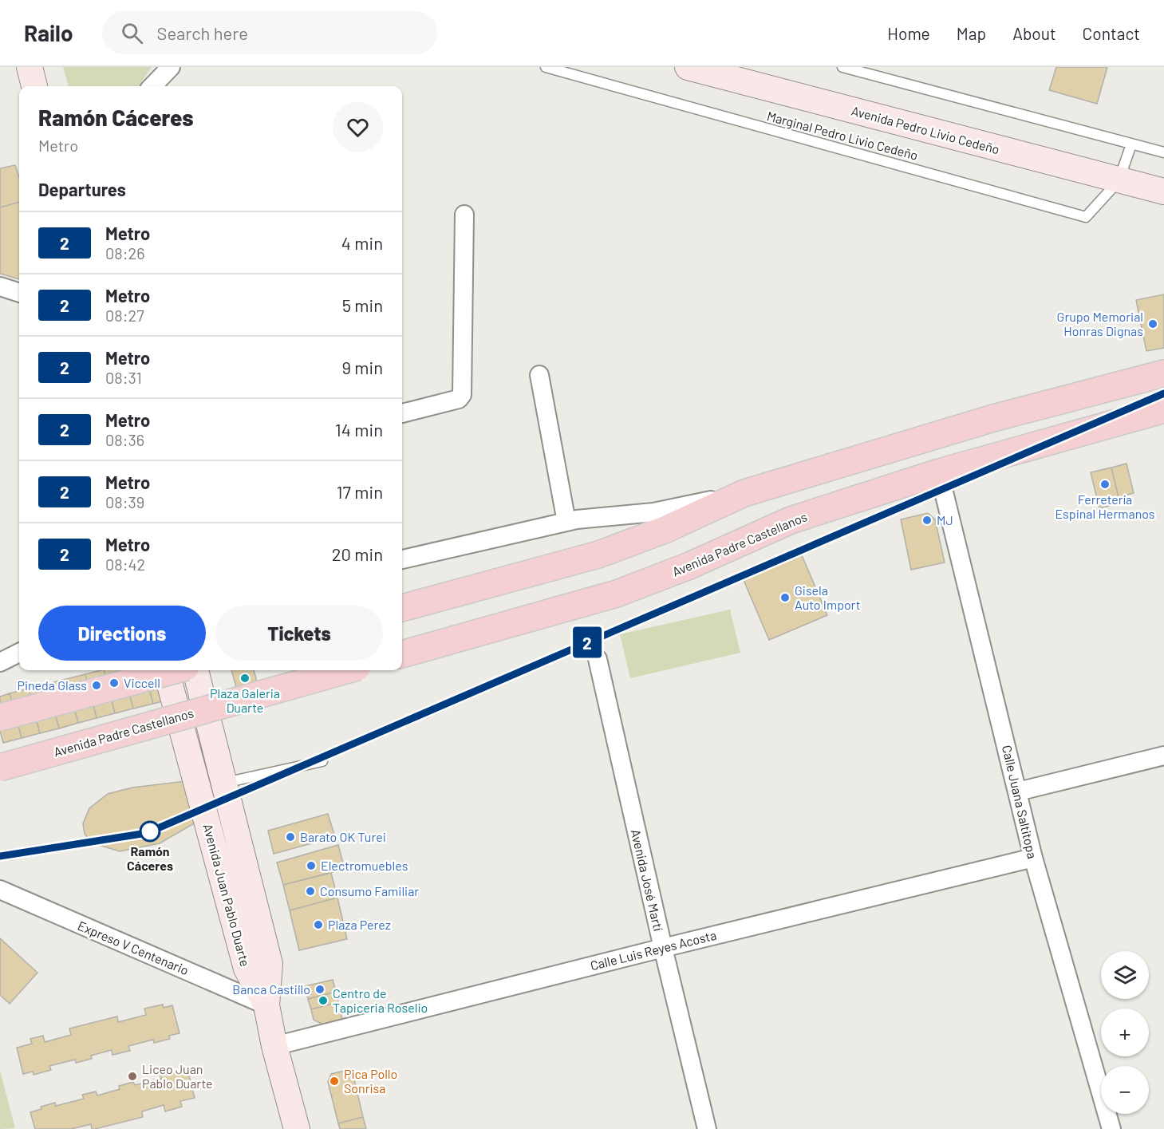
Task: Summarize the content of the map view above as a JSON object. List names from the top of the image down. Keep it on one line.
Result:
{"streets":{"main road":["Avenida Pedro Livio Cedeño","Avenida Padre Castellanos","Avenida Juan Pablo Duarte"],"street":["Calle Juana Saltitopa","Avenida José Martí","Expreso V Centenario","Calle Luis Reyes Acosta"],"lane":["Marginal Pedro Livio Cedeño"]},"crossings":[["Avenida Pedro Livio Cedeño","Marginal Pedro Livio Cedeño"],["Avenida Padre Castellanos","Calle Juana Saltitopa"],["Calle Juana Saltitopa","Calle Luis Reyes Acosta"],["Avenida José Martí","Calle Luis Reyes Acosta"],["Avenida Juan Pablo Duarte","Expreso V Centenario"]],"places":["Grupo Memorial Honras Dignas","Ferretería Espinal Hermanos","MJ","Gisela Auto Import","Plaza Galeria Duarte","Viccell","Pineda Glass","Ramón Cáceres","Barato OK Turei","Electromuebles","Consumo Familiar","Plaza Perez","Banca Castillo","Centro de Tapiceria Roselio","Liceo Juan Pablo Duarte","Pica Pollo Sonrisa"],"lines":["metro line 2"],"page":{"header":"Railo","search":"Search here","nav":["Home","Map","About","Contact"],"on_map":"2","heading":[["Ramón Cáceres","Metro"],"Departures"],"list":[{"mark":"2","name":"Metro","note":"08:26","value":"4 min"},{"mark":"2","name":"Metro","note":"08:27","value":"5 min"},{"mark":"2","name":"Metro","note":"08:31","value":"9 min"},{"mark":"2","name":"Metro","note":"08:36","value":"14 min"},{"mark":"2","name":"Metro","note":"08:39","value":"17 min"},{"mark":"2","name":"Metro","note":"08:42","value":"20 min"}],"buttons":["Directions","Tickets"],"map_buttons":["+","−"]}}
